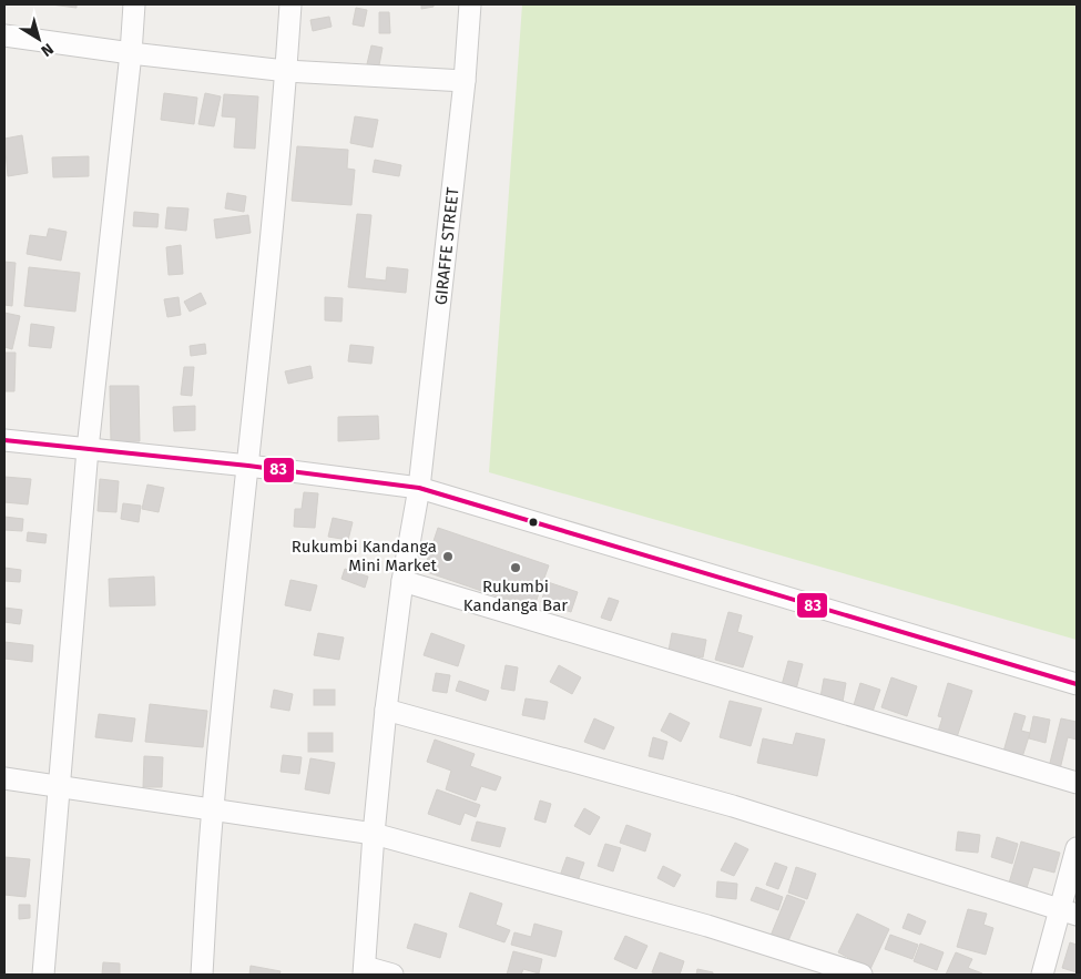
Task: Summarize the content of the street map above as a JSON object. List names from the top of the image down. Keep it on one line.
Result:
{"streets":{"street":["GIRAFFE STREET"]},"places":["Rukumbi Kandanga Mini Market","Rukumbi Kandanga Bar"],"lines":["transit line 83"],"north":"bottom right"}
